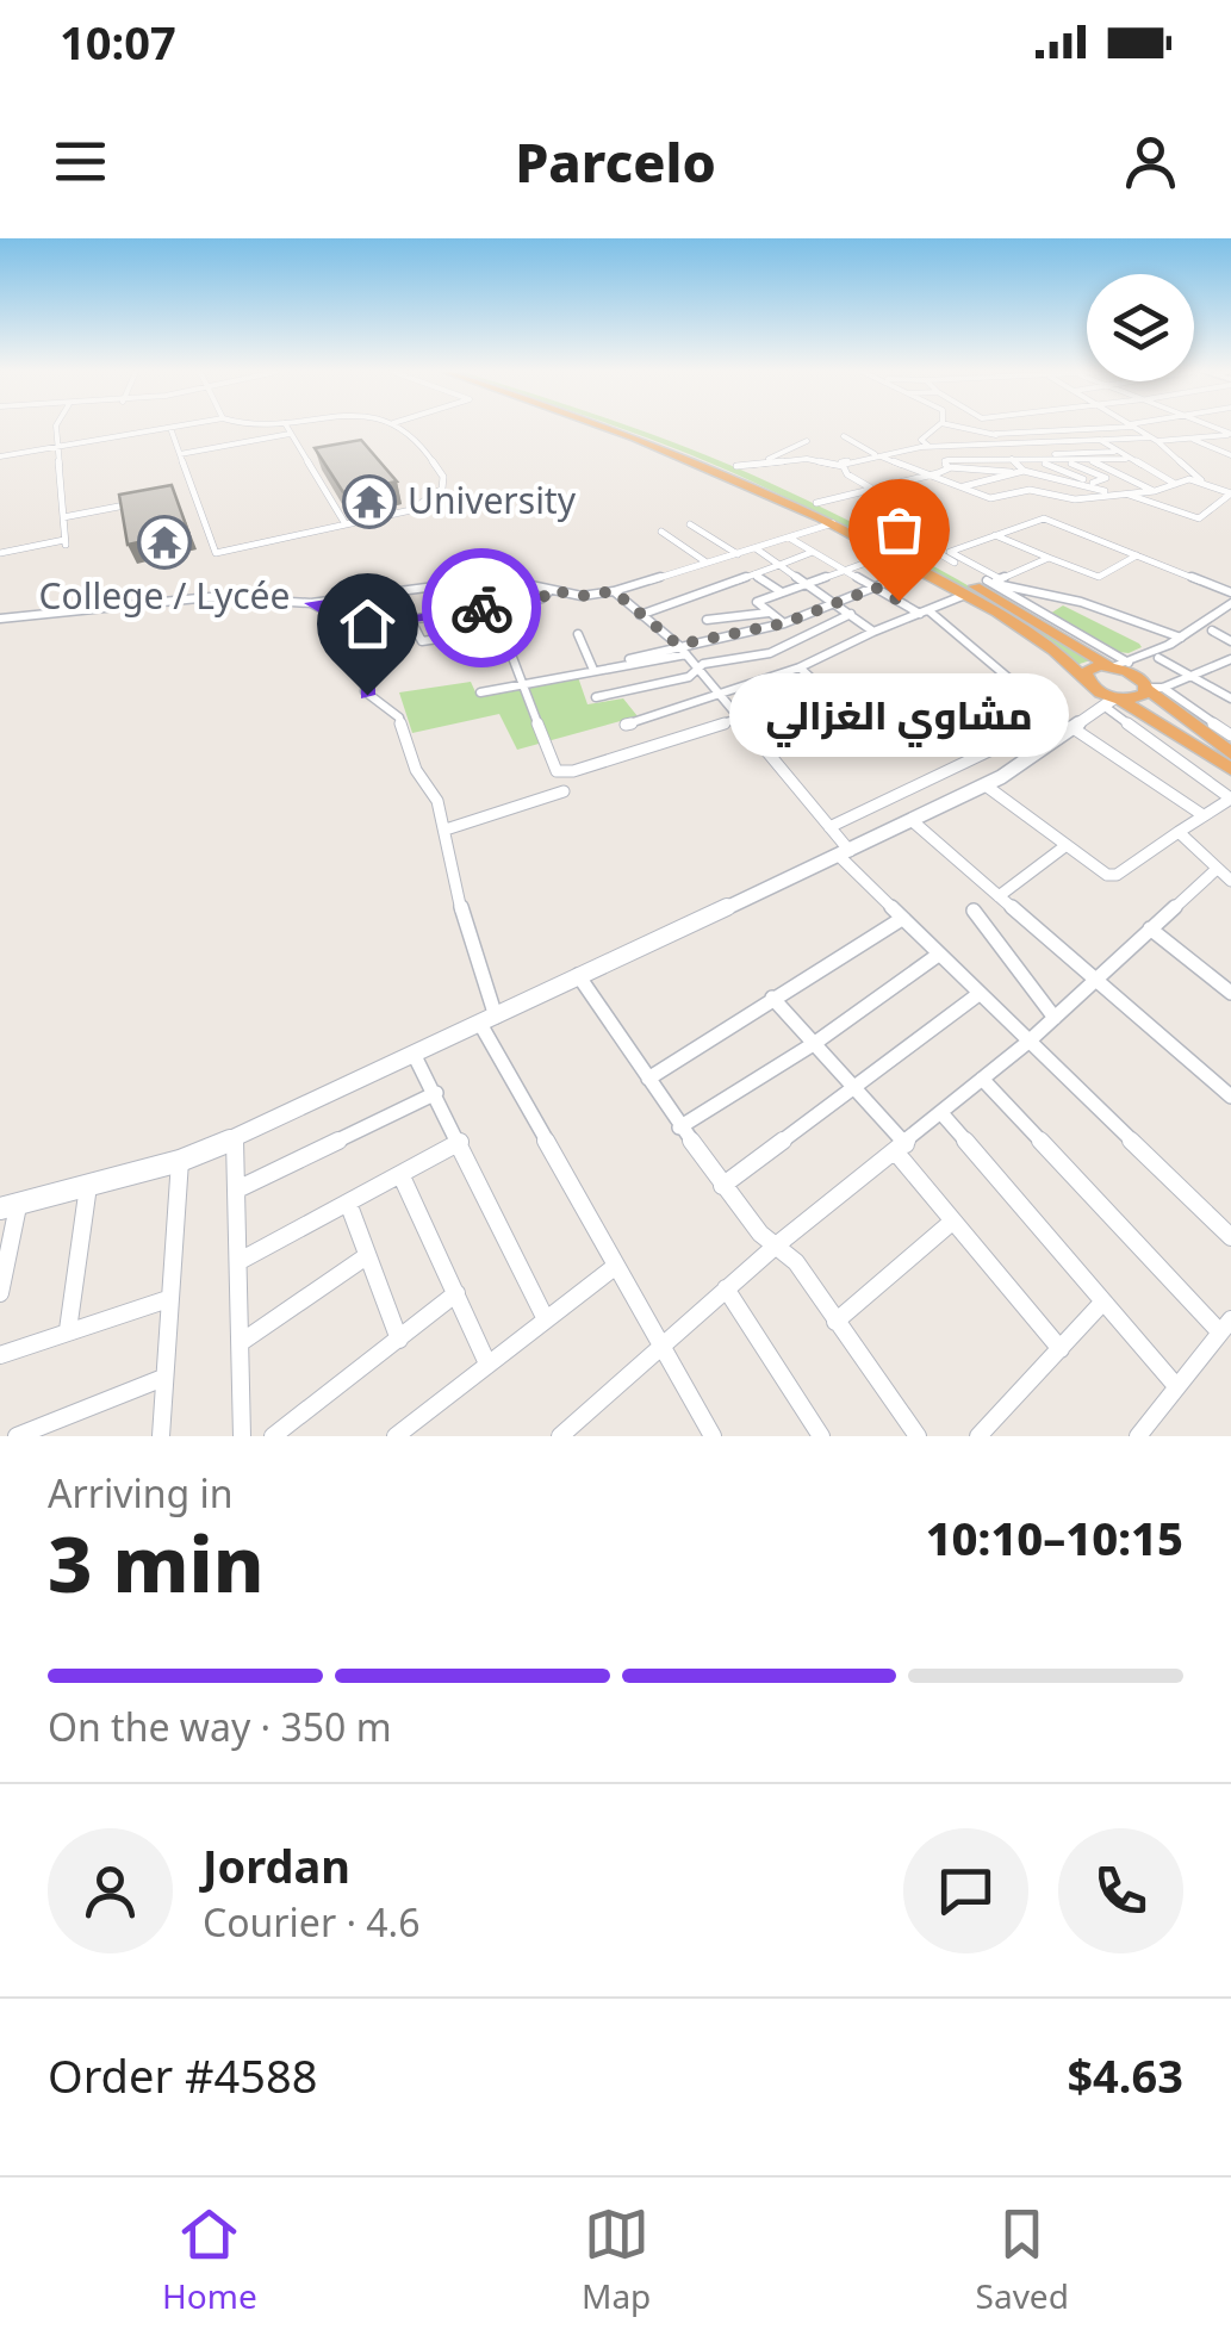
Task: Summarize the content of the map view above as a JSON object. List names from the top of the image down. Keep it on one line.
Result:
{"places":{"temple":["University","College / Lycée"],"other":["مشاوي الغزالي"]},"page":{"status":"10:07","header":"Parcelo","bubble":"مشاوي الغزالي","heading":["3 min","Arriving in","10:10–10:15"],"panel":["Jordan","Courier · 4.6","Order #4588","$4.63"],"bar":"On the way · 350 m","tabs":["Home","Map","Saved"]}}
